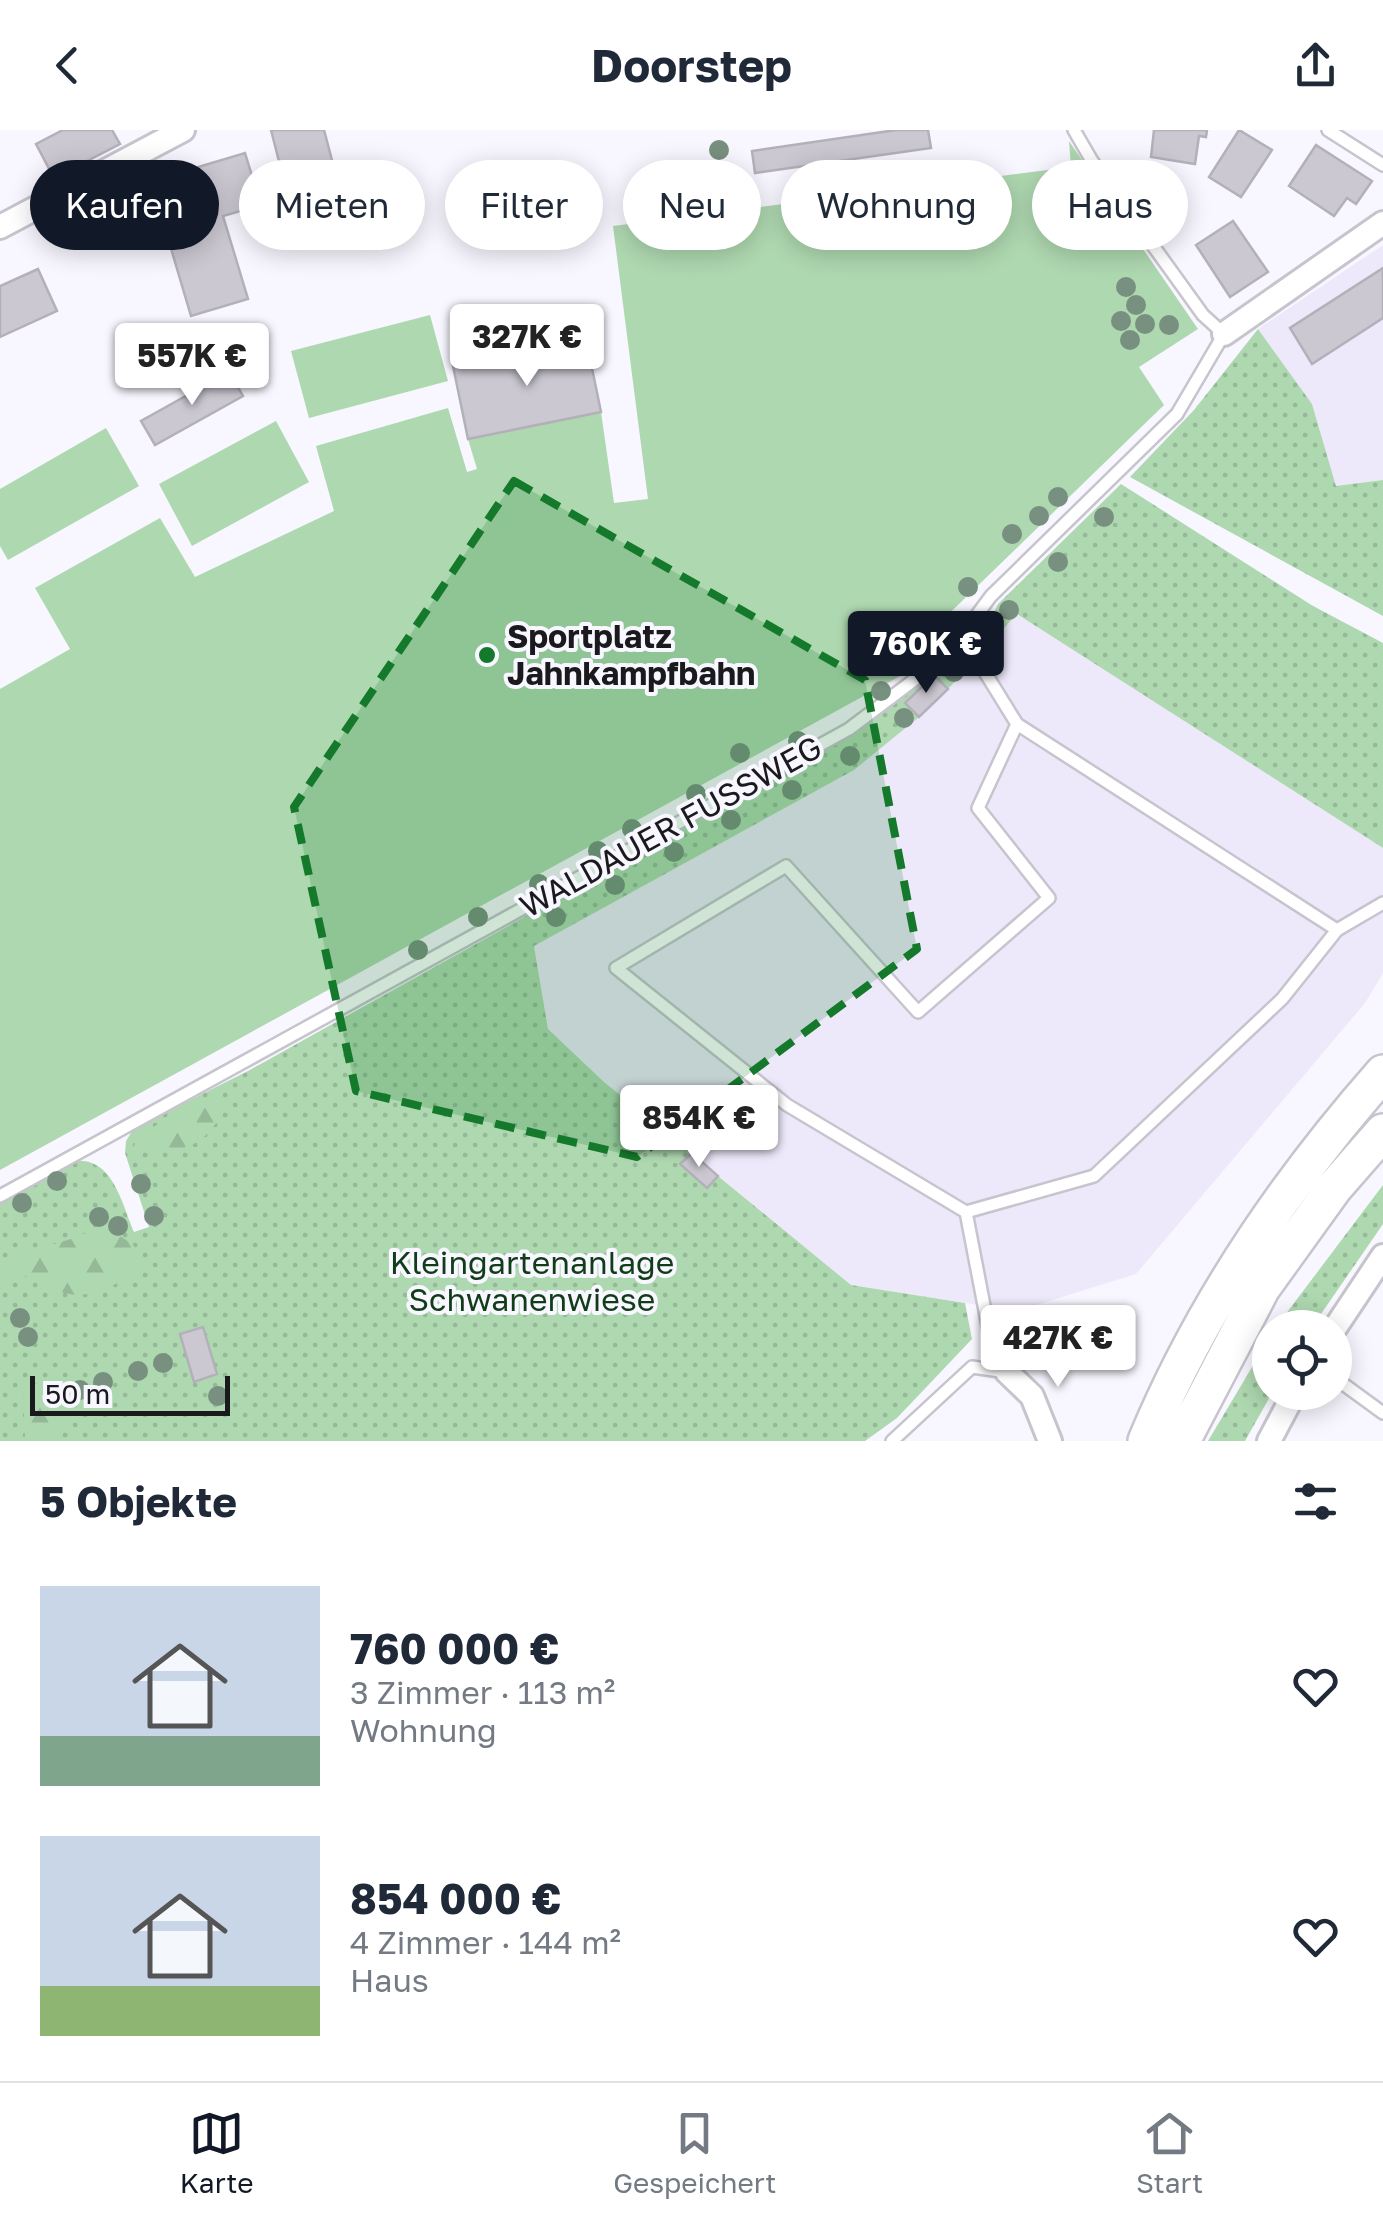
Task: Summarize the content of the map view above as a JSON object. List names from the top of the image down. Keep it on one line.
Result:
{"streets":{"street":["WALDAUER FUSSWEG"]},"parks":["Kleingartenanlage Schwanenwiese"],"places":["Sportplatz Jahnkampfbahn"],"scale_bar":"50 m","page":{"header":"Doorstep","chip":["Kaufen","Mieten","Filter","Neu","Wohnung","Haus"],"price":["327K €","557K €","760K €","854K €","427K €"],"scale":"50 m","heading":"5 Objekte","list":[{"name":"760 000 €","note":"3 Zimmer · 113 m² · Wohnung"},{"name":"854 000 €","note":"4 Zimmer · 144 m² · Haus"}],"tabs":["Karte","Gespeichert","Start"]}}
